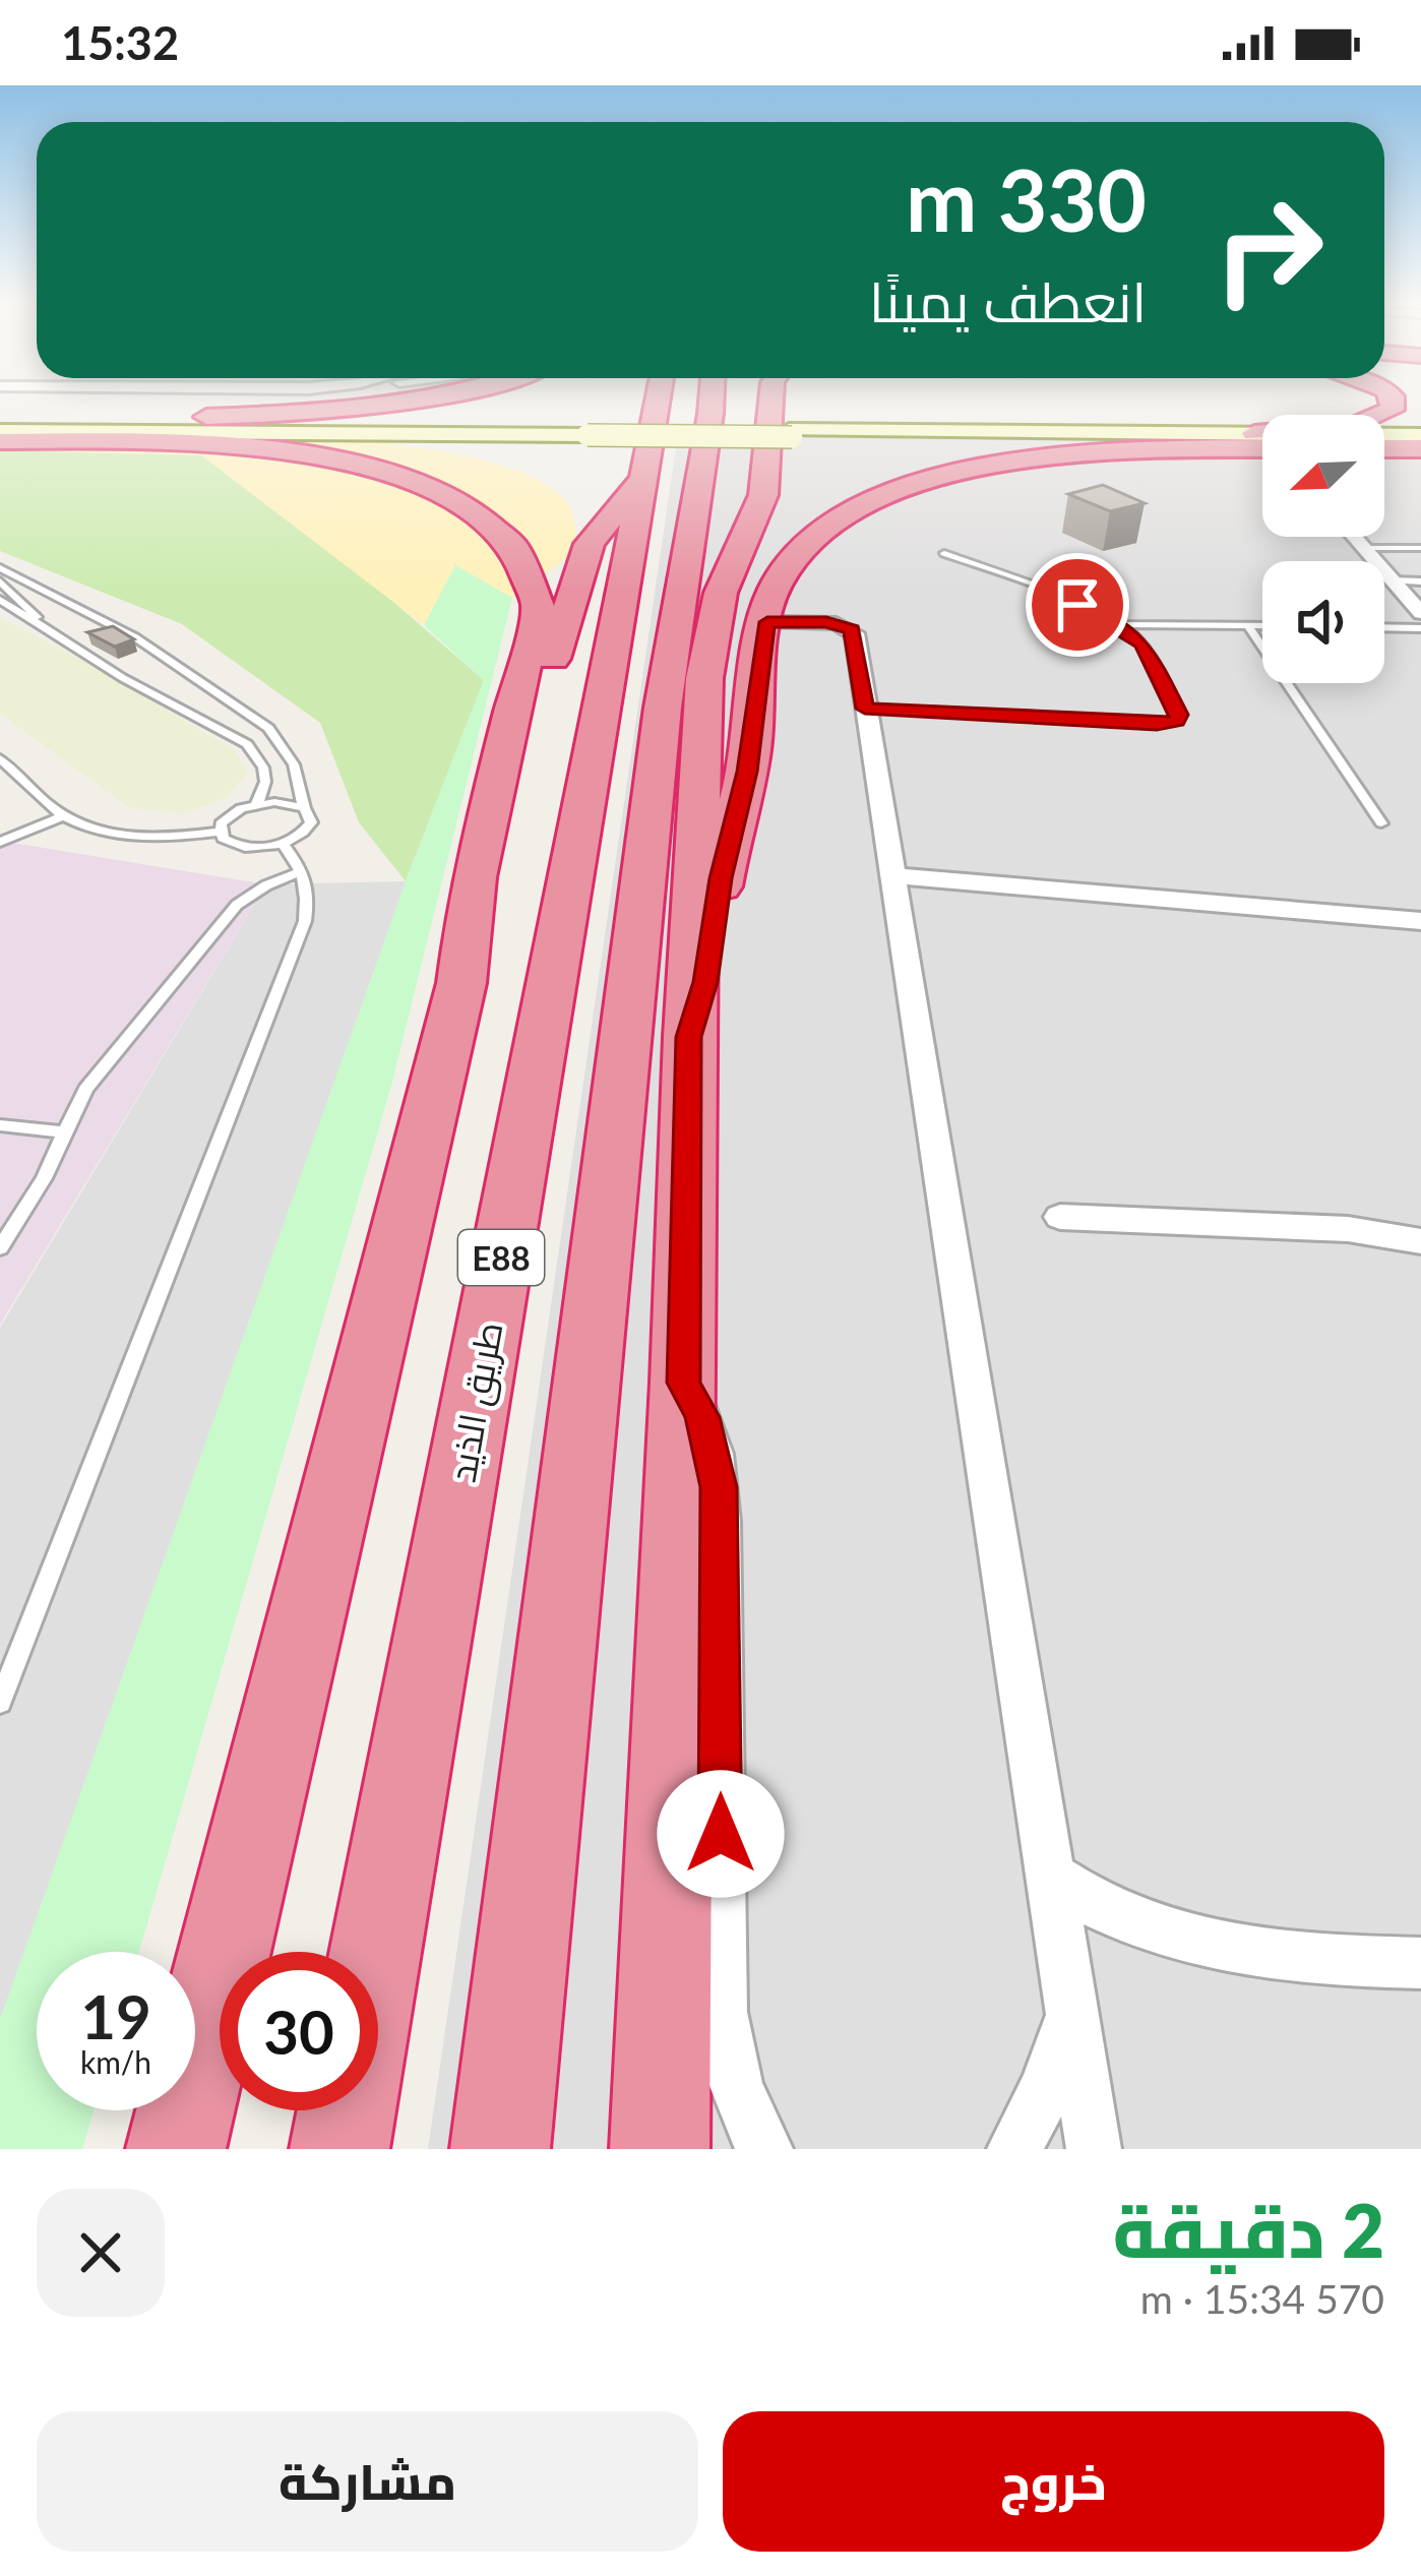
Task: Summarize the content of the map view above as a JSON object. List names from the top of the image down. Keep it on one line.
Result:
{"streets":{"highway":["E88","طريق الذيد"]},"north":"bottom left","page":{"status":"15:32","turn":["330 m","انعطف يمينًا"],"speed":"19 km/h","limit":"30","heading":["2 دقيقة","570 m · 15:34"],"buttons":["خروج","مشاركة"]}}
